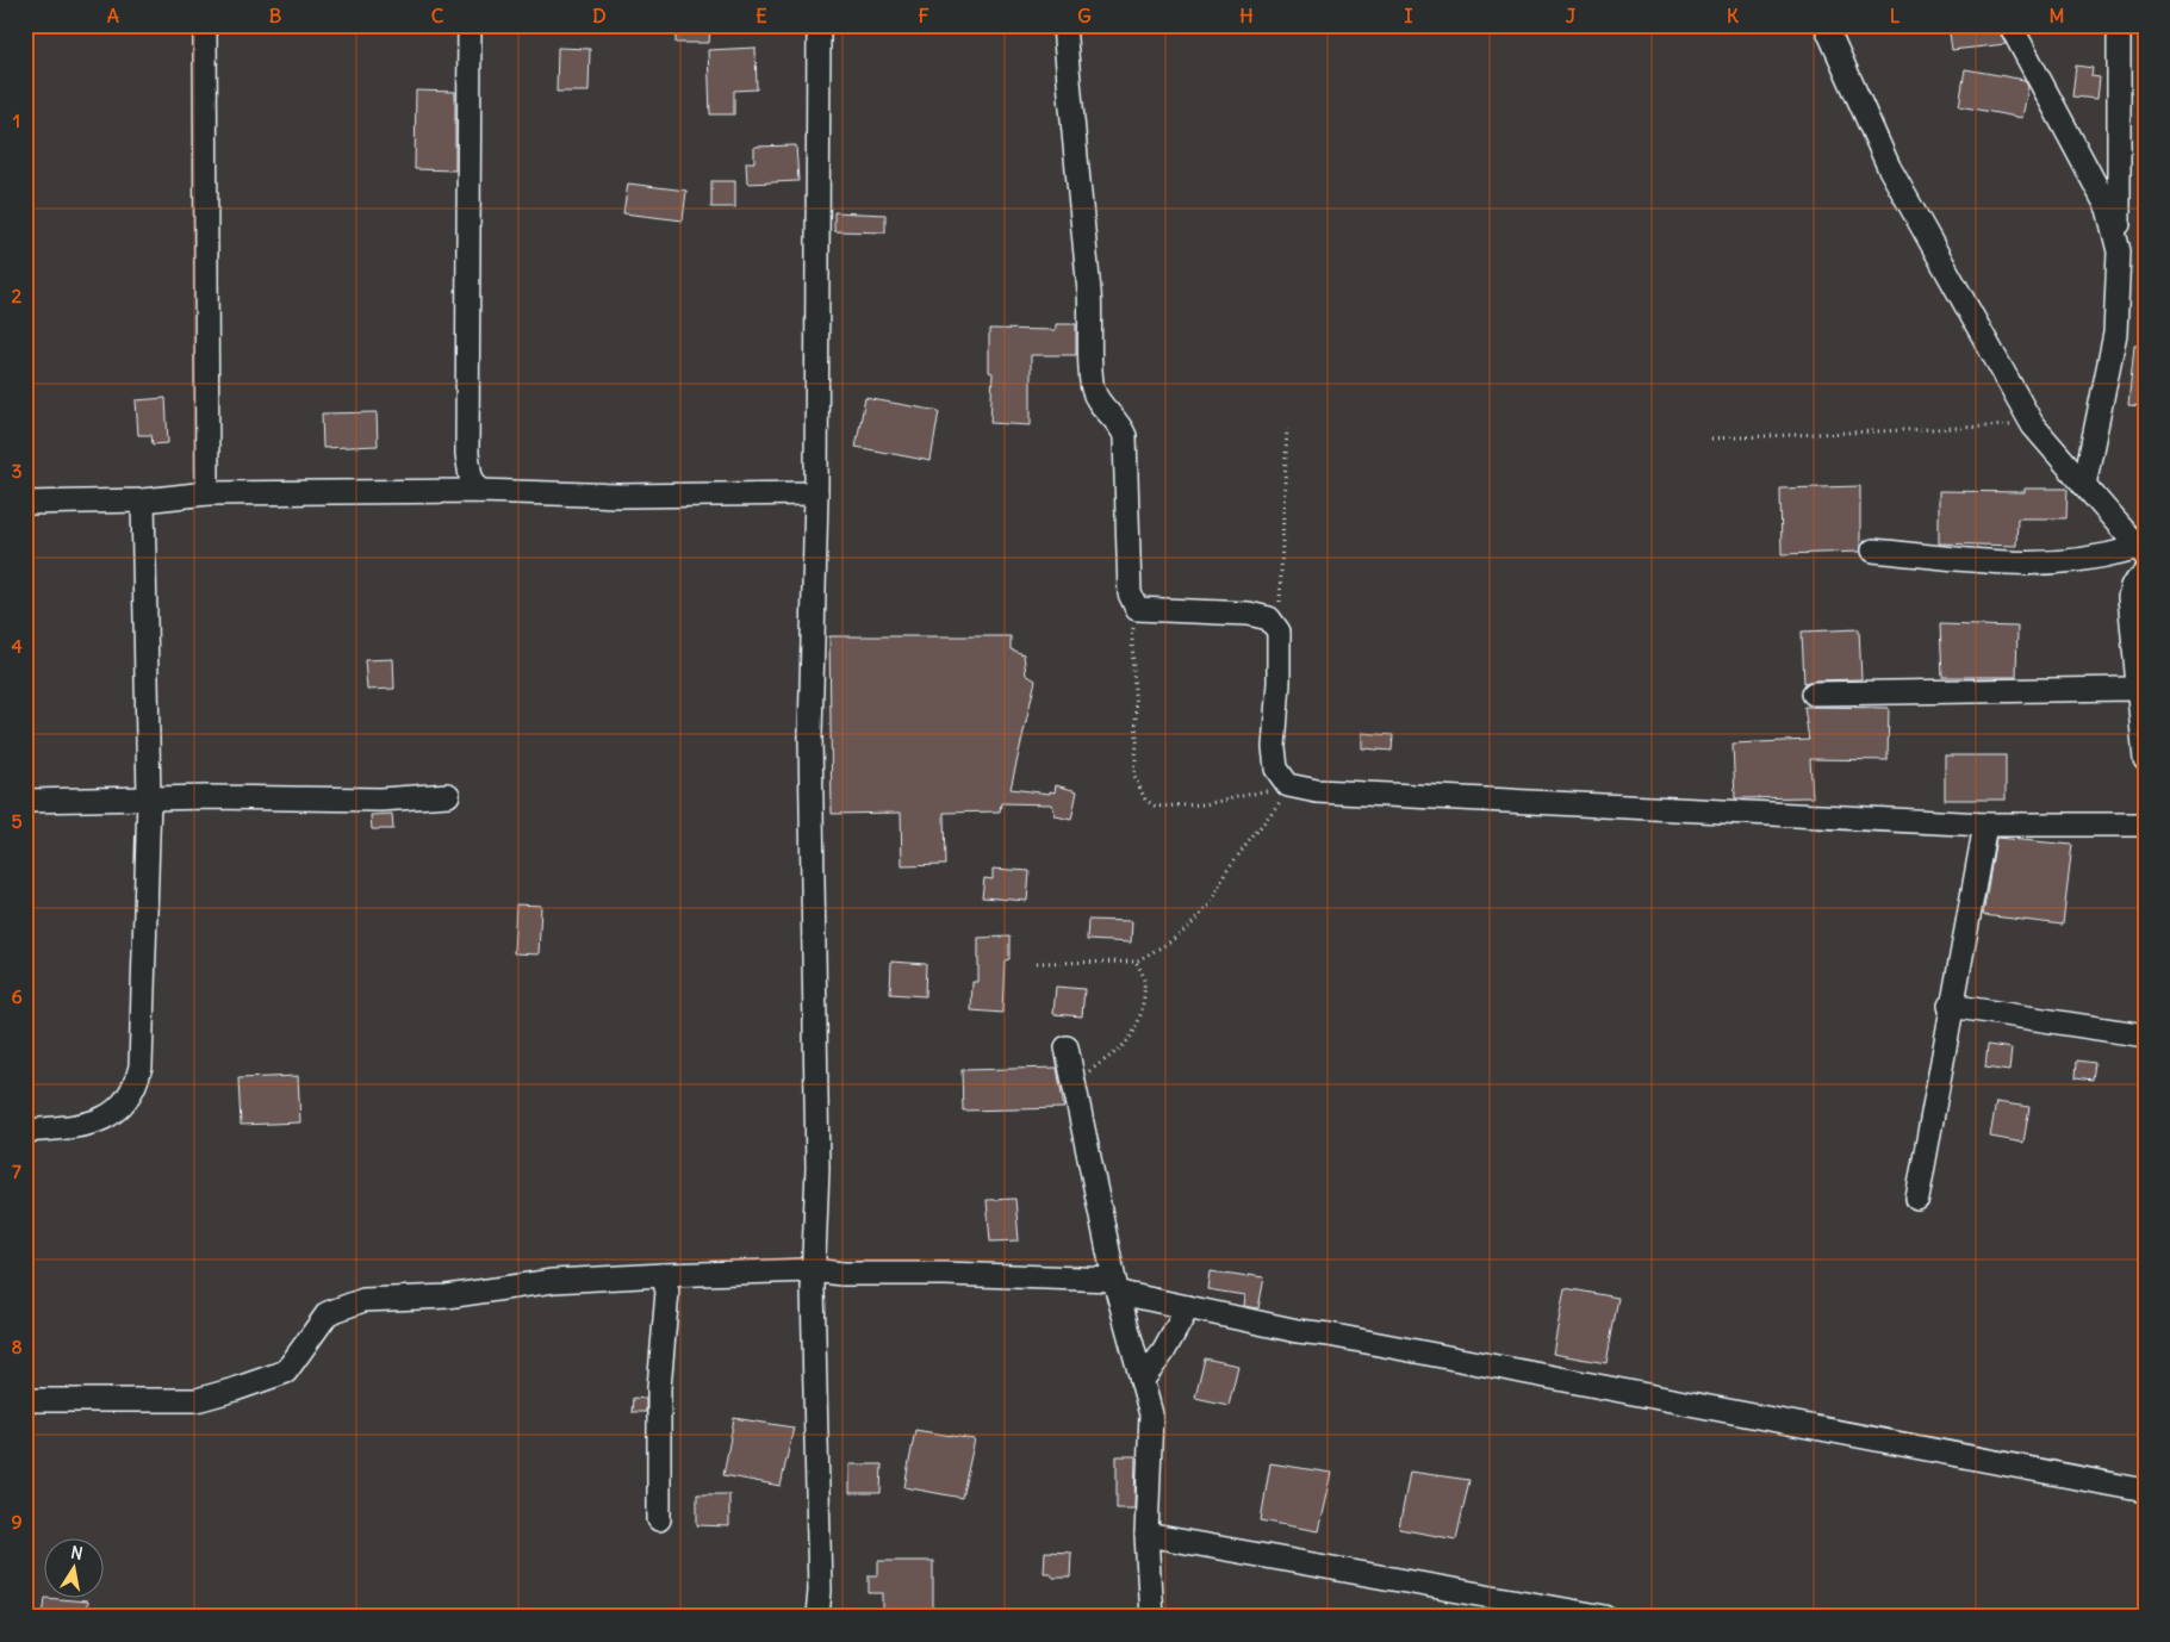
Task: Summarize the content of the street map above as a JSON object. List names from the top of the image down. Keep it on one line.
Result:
{"north":"top","grid":{"columns":["A","B","C","D","E","F","G","H","I","J","K","L","M"],"rows":["1","2","3","4","5","6","7","8","9"]}}
